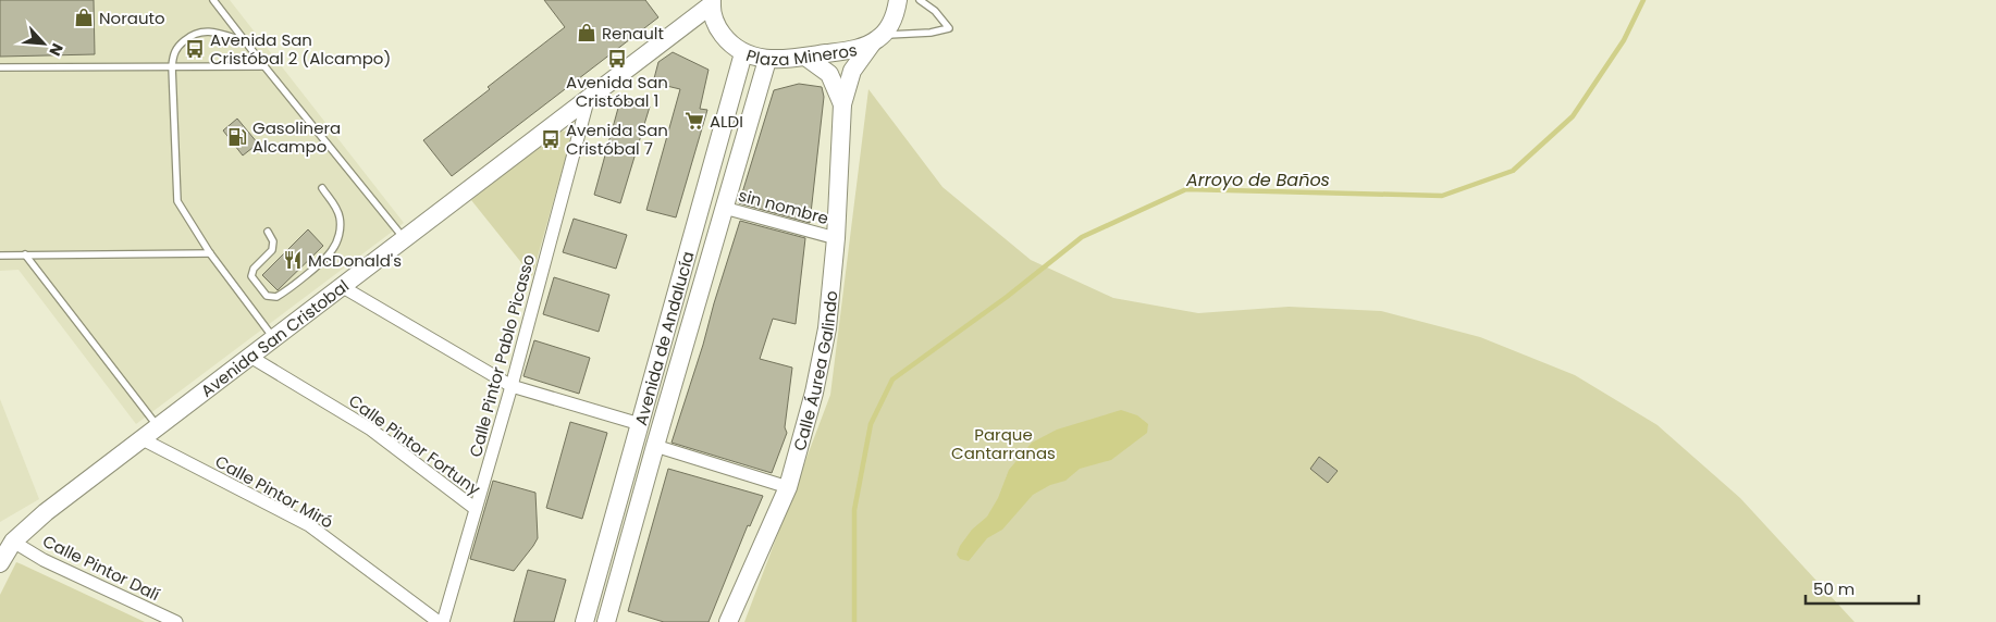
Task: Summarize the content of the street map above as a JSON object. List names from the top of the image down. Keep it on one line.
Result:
{"streets":{"street":["Plaza Mineros","sin nombre","Avenida San Cristobal","Avenida de Andalucía","Calle Pintor Pablo Picasso","Calle Áurea Galindo","Calle Pintor Fortuny","Calle Pintor Miró","Calle Pintor Dalí"]},"crossings":[["Plaza Mineros","Avenida San Cristobal"],["Plaza Mineros","Avenida de Andalucía"],["sin nombre","Avenida de Andalucía"],["sin nombre","Calle Áurea Galindo"],["Avenida San Cristobal","Calle Pintor Pablo Picasso"],["Avenida San Cristobal","Calle Pintor Fortuny"],["Avenida San Cristobal","Calle Pintor Miró"],["Avenida San Cristobal","Calle Pintor Dalí"],["Calle Pintor Pablo Picasso","Calle Pintor Fortuny"]],"water":["Arroyo de Baños"],"parks":["Parque Cantarranas"],"places":{"shop":["Norauto","Renault"],"bus stop":["Avenida San Cristóbal 2 (Alcampo)","Avenida San Cristóbal 1","Avenida San Cristóbal 7"],"supermarket":["ALDI"],"fuel station":["Gasolinera Alcampo"],"restaurant":["McDonald's"]},"scale_bar":"50 m","north":"bottom right"}
